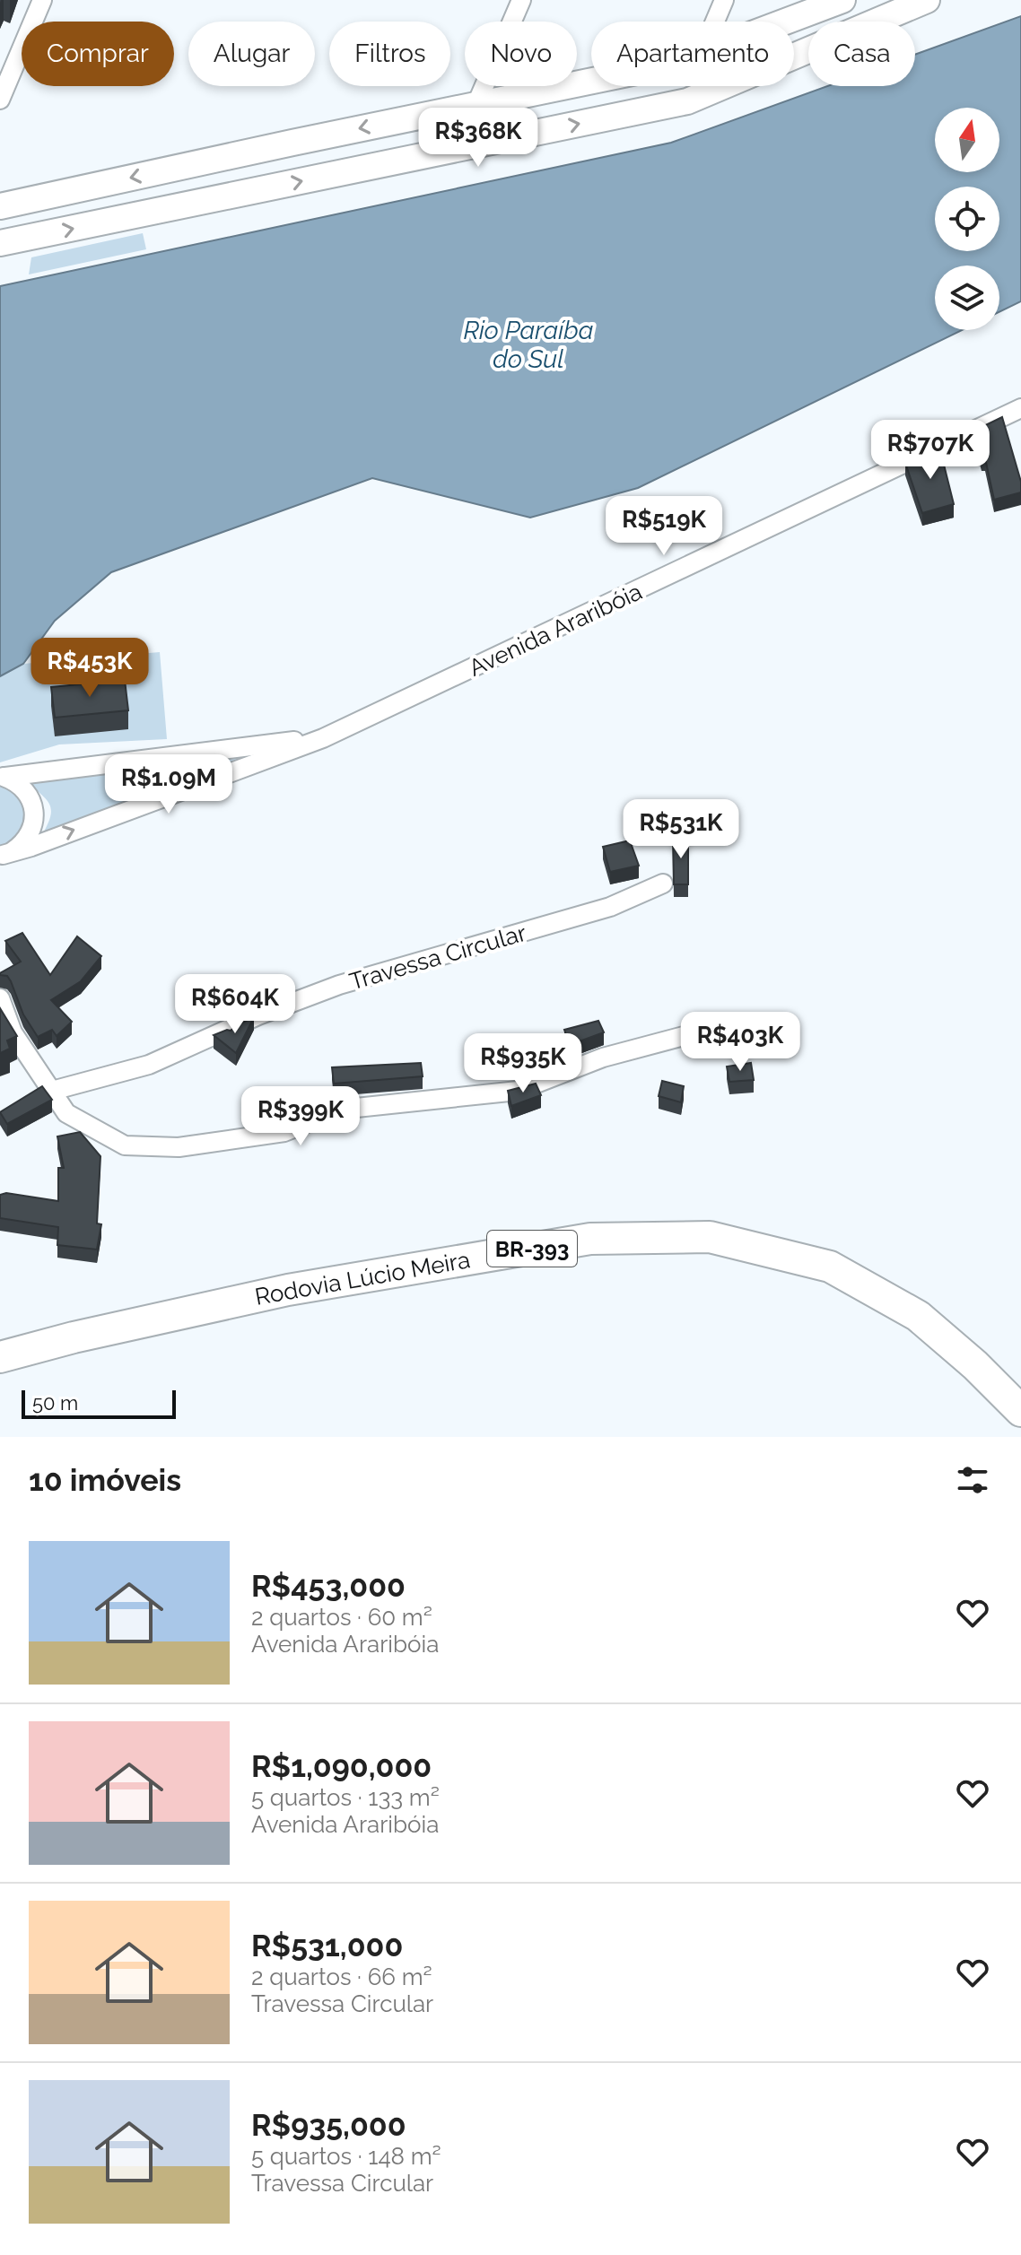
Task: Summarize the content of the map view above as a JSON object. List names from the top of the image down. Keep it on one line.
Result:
{"streets":{"highway":["BR-393","Rodovia Lúcio Meira"],"street":["Avenida Araribóia","Travessa Circular"]},"water":["Rio Paraíba do Sul"],"scale_bar":"50 m","north":"top","page":{"chip":["Comprar","Alugar","Filtros","Novo","Apartamento","Casa"],"price":["R$368K","R$707K","R$519K","R$453K","R$1.09M","R$531K","R$604K","R$403K","R$935K","R$399K"],"scale":"50 m","heading":"10 imóveis","list":[{"name":"R$453,000","note":"2 quartos · 60 m² · Avenida Araribóia"},{"name":"R$1,090,000","note":"5 quartos · 133 m² · Avenida Araribóia"},{"name":"R$531,000","note":"2 quartos · 66 m² · Travessa Circular"},{"name":"R$935,000","note":"5 quartos · 148 m² · Travessa Circular"}]}}
